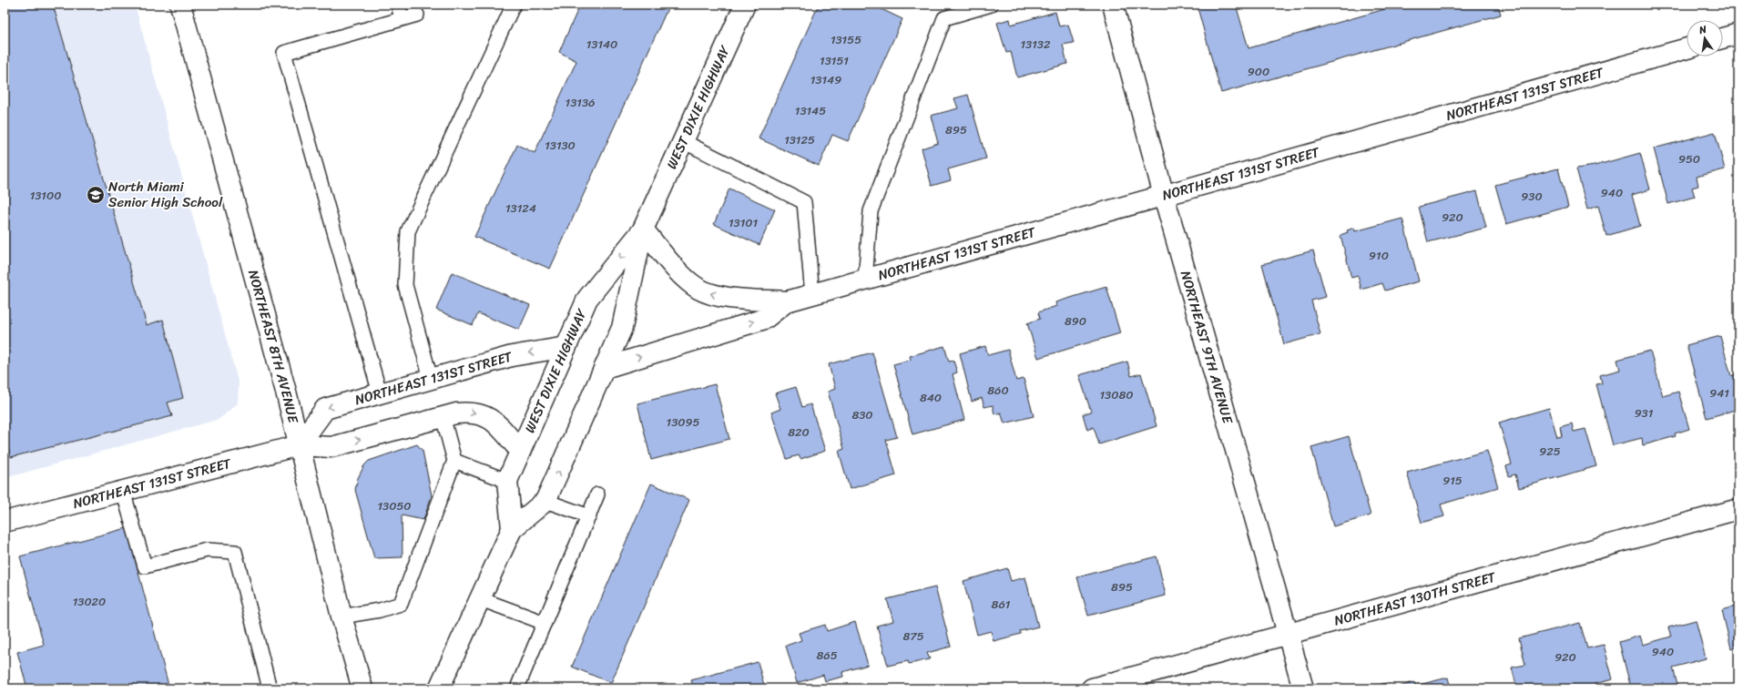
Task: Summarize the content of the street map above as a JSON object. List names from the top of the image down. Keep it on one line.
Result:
{"streets":{"street":["NORTHEAST 131ST STREET","WEST DIXIE HIGHWAY","NORTHEAST 8TH AVENUE","NORTHEAST 9TH AVENUE","NORTHEAST 130TH STREET"]},"crossings":[["NORTHEAST 131ST STREET","WEST DIXIE HIGHWAY"],["NORTHEAST 131ST STREET","NORTHEAST 8TH AVENUE"],["NORTHEAST 131ST STREET","NORTHEAST 9TH AVENUE"],["NORTHEAST 9TH AVENUE","NORTHEAST 130TH STREET"]],"places":{"school or university":["North Miami Senior High School"]},"house_numbers":["13155","13140","13132","13151","900","13149","13136","13145","895","13125","13130","950","940","13100","930","13124","920","13101","910","890","860","941","13080","840","931","830","13095","820","925","915","13050","895","13020","861","875","940","865","920"],"north":"top"}
